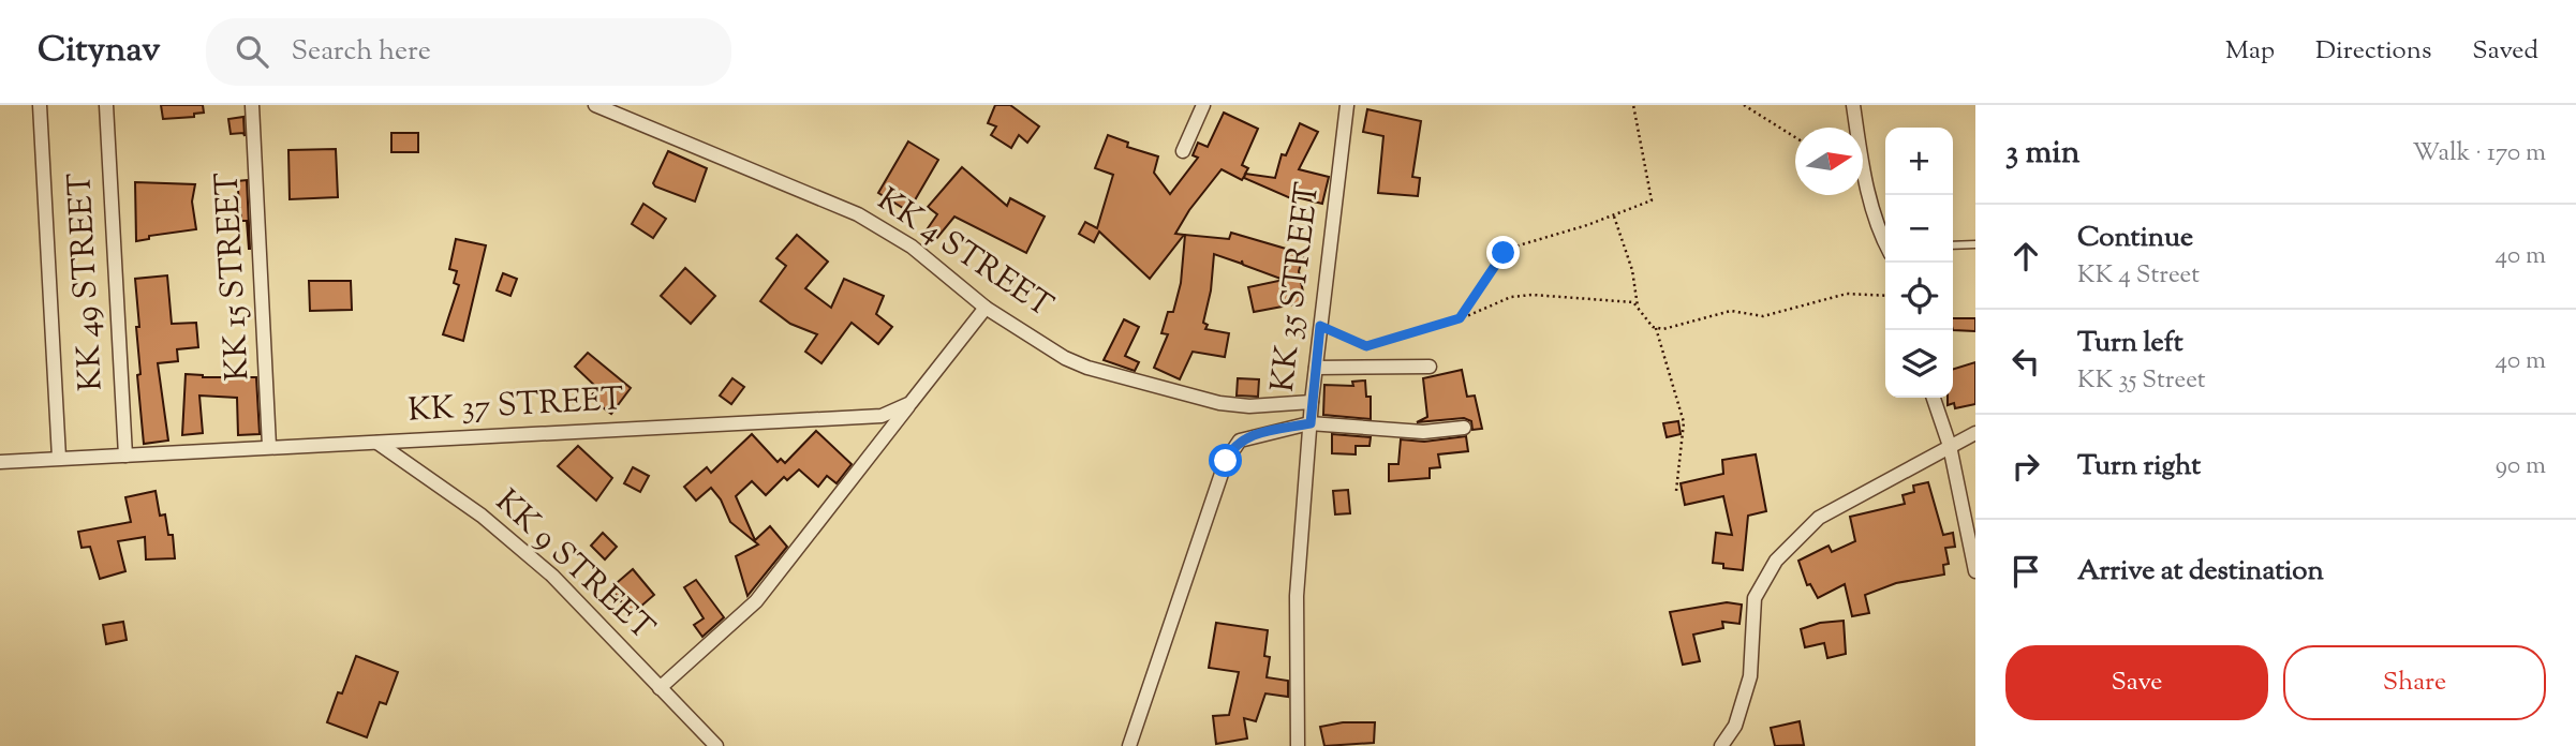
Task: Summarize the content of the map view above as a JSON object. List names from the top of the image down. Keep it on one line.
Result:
{"streets":{"street":["KK 4 STREET","KK 15 STREET","KK 49 STREET","KK 35 STREET","KK 37 STREET","KK 9 STREET"]},"crossings":[["KK 4 STREET","KK 35 STREET"],["KK 15 STREET","KK 37 STREET"],["KK 49 STREET","KK 37 STREET"],["KK 37 STREET","KK 9 STREET"]],"north":"right","page":{"header":"Citynav","search":"Search here","nav":["Map","Directions","Saved"],"heading":["3 min","Walk · 170 m"],"map_buttons":["+","−"],"list":[["Continue","KK 4 Street","40 m"],["Turn left","KK 35 Street","40 m"],["Turn right","90 m"],"Arrive at destination"],"buttons":["Save","Share"]}}
